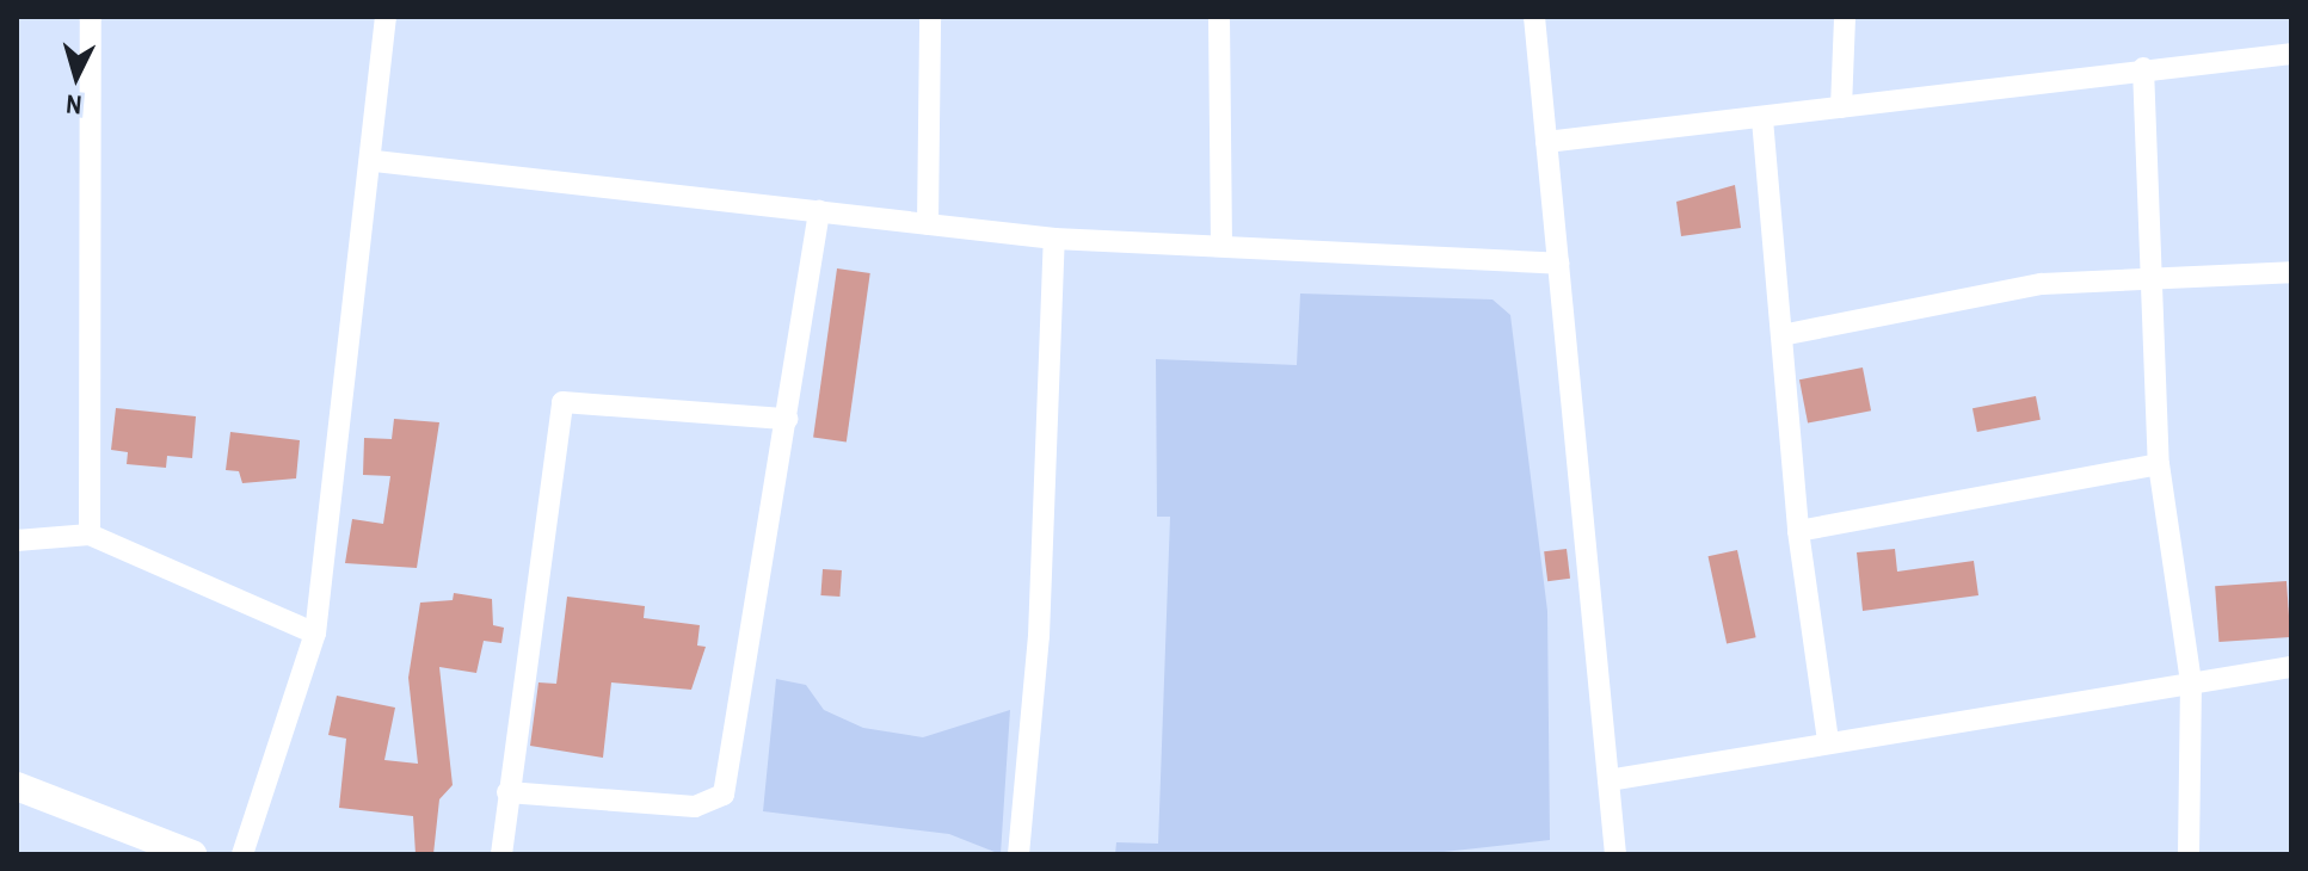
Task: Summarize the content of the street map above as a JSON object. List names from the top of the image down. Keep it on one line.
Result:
{"north":"bottom"}
